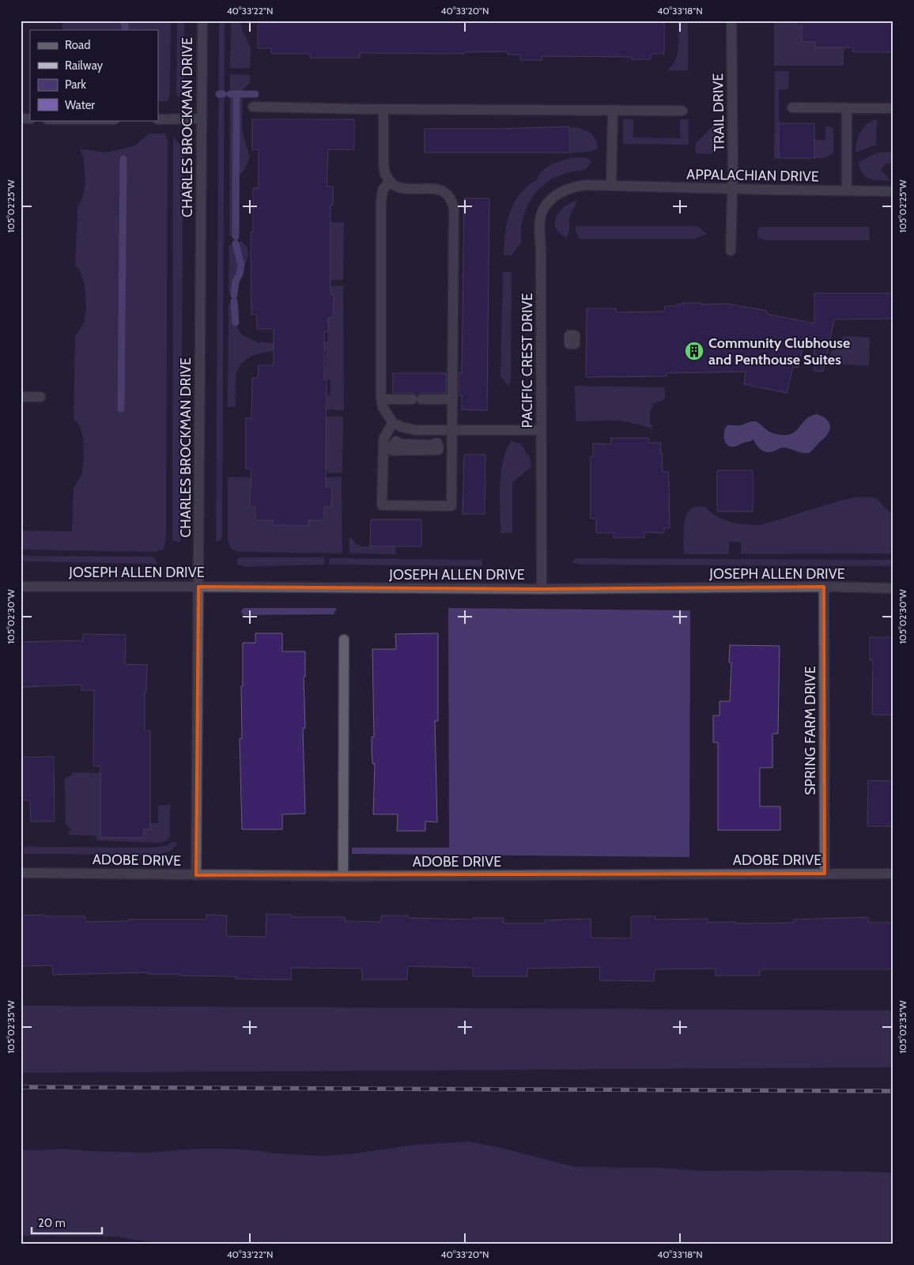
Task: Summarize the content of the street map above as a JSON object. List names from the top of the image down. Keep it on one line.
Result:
{"streets":{"street":["TRAIL DRIVE","CHARLES BROCKMAN DRIVE","APPALACHIAN DRIVE","PACIFIC CREST DRIVE","JOSEPH ALLEN DRIVE","SPRING FARM DRIVE","ADOBE DRIVE"]},"crossings":[["TRAIL DRIVE","APPALACHIAN DRIVE"],["CHARLES BROCKMAN DRIVE","JOSEPH ALLEN DRIVE"],["CHARLES BROCKMAN DRIVE","ADOBE DRIVE"],["APPALACHIAN DRIVE","PACIFIC CREST DRIVE"],["PACIFIC CREST DRIVE","JOSEPH ALLEN DRIVE"],["JOSEPH ALLEN DRIVE","SPRING FARM DRIVE"],["SPRING FARM DRIVE","ADOBE DRIVE"]],"places":{"building":["Community Clubhouse and Penthouse Suites"]},"legend":["Road","Railway","Park","Water"],"scale_bar":"20 m","coordinates":["40°33'22\"N","40°33'20\"N","40°33'18\"N","105°02'25\"W","105°02'30\"W","105°02'35\"W"]}
